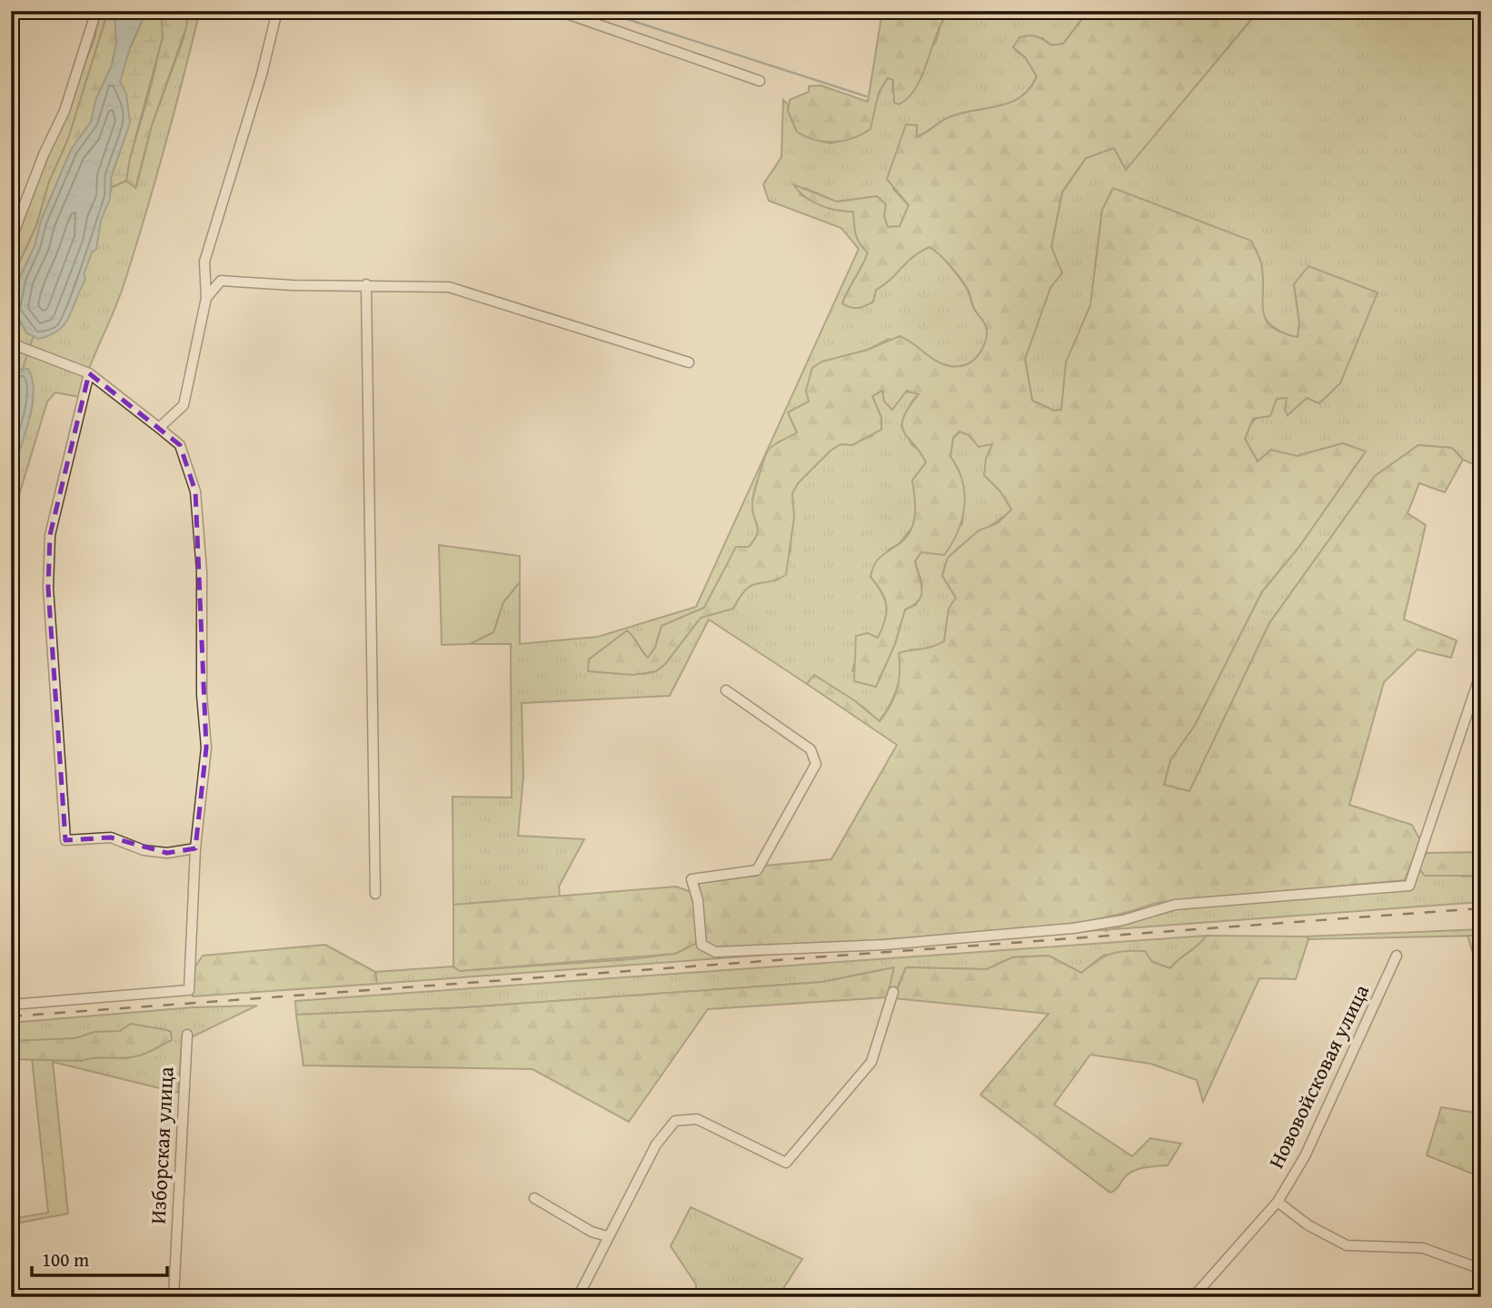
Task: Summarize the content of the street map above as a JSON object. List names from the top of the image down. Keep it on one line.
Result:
{"streets":{"street":["Нововойсковая улица","Изборская улица"]},"scale_bar":"100 m"}
